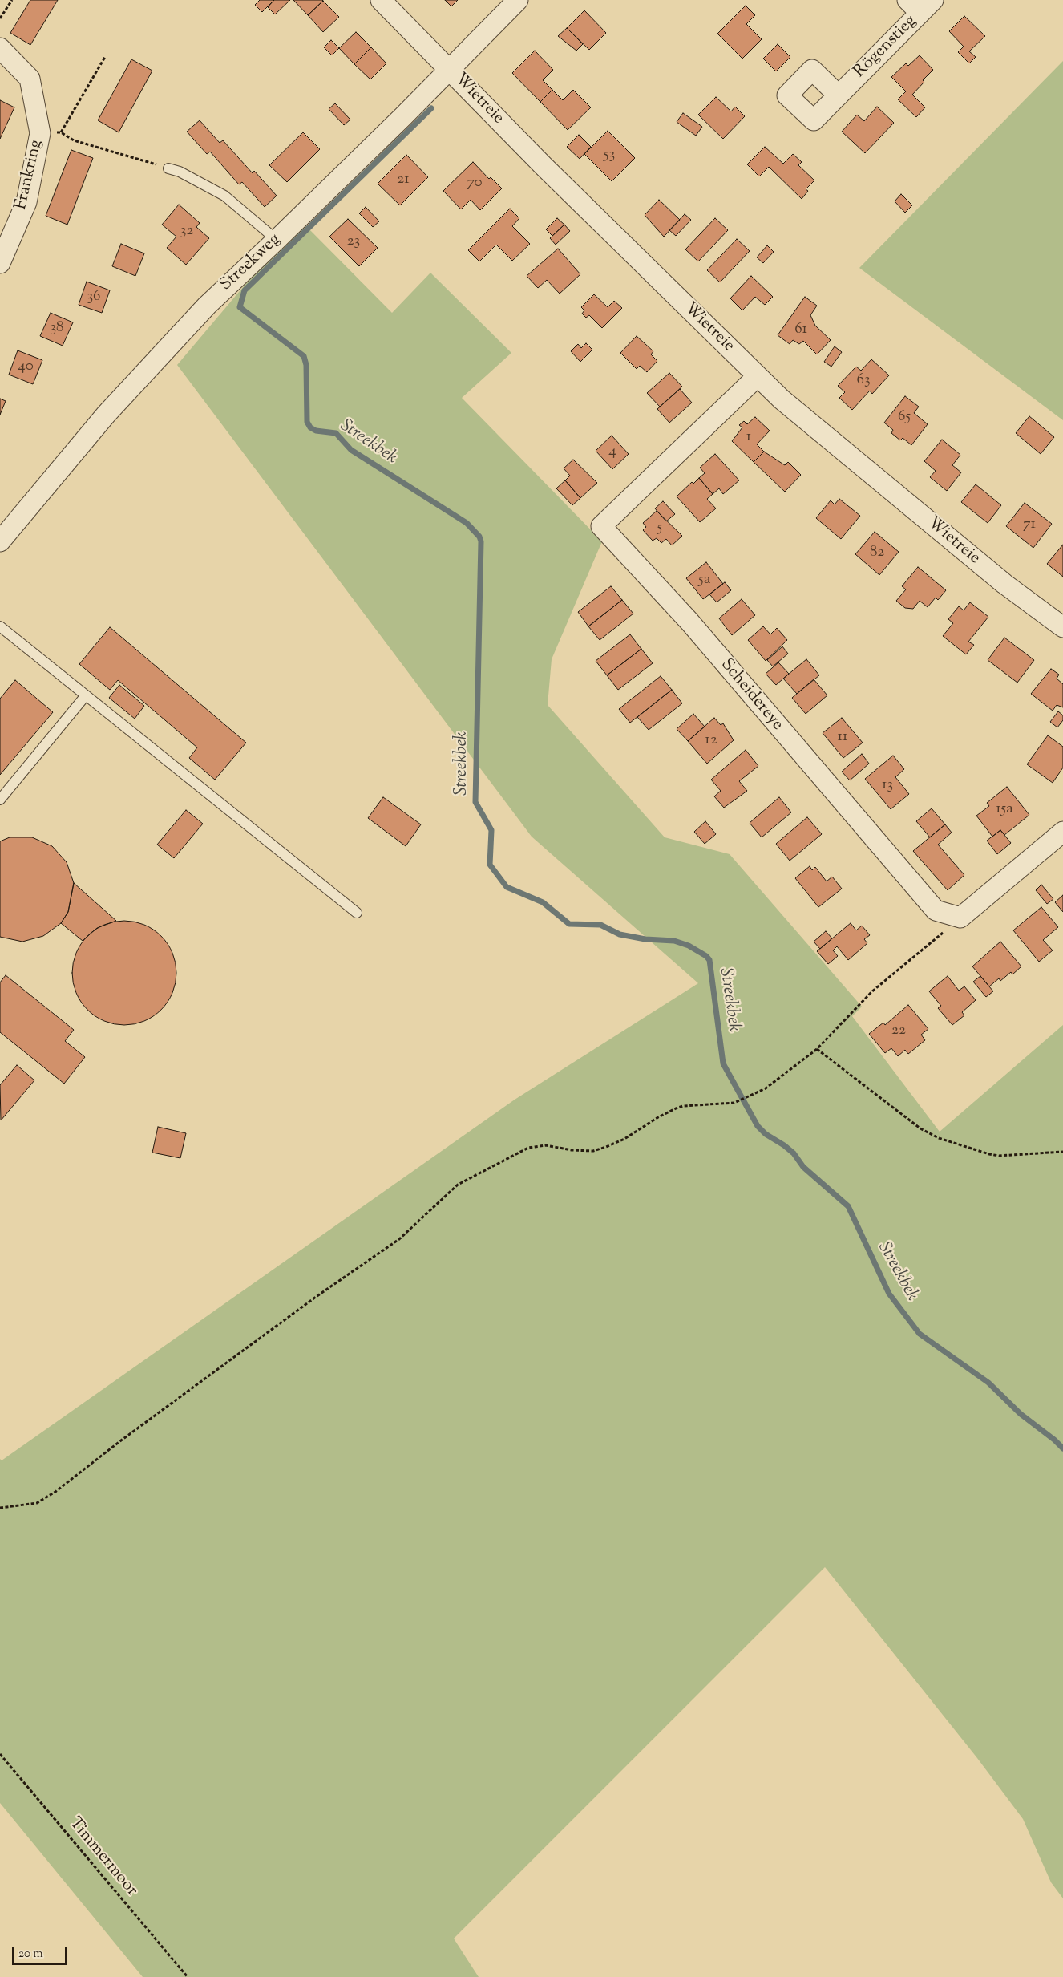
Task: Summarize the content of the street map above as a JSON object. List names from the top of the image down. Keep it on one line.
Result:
{"streets":{"street":["Rögenstieg","Wietreie","Frankring","Streekweg","Scheidereye"],"path":["Timmermoor"]},"crossings":[["Wietreie","Streekweg"],["Wietreie","Scheidereye"]],"water":["Streekbek"],"house_numbers":["53","21","70","32","23","36","38","61","40","63","65","1","4","71","5","82","5a","11","12","13","15a","22"],"scale_bar":"20 m"}
